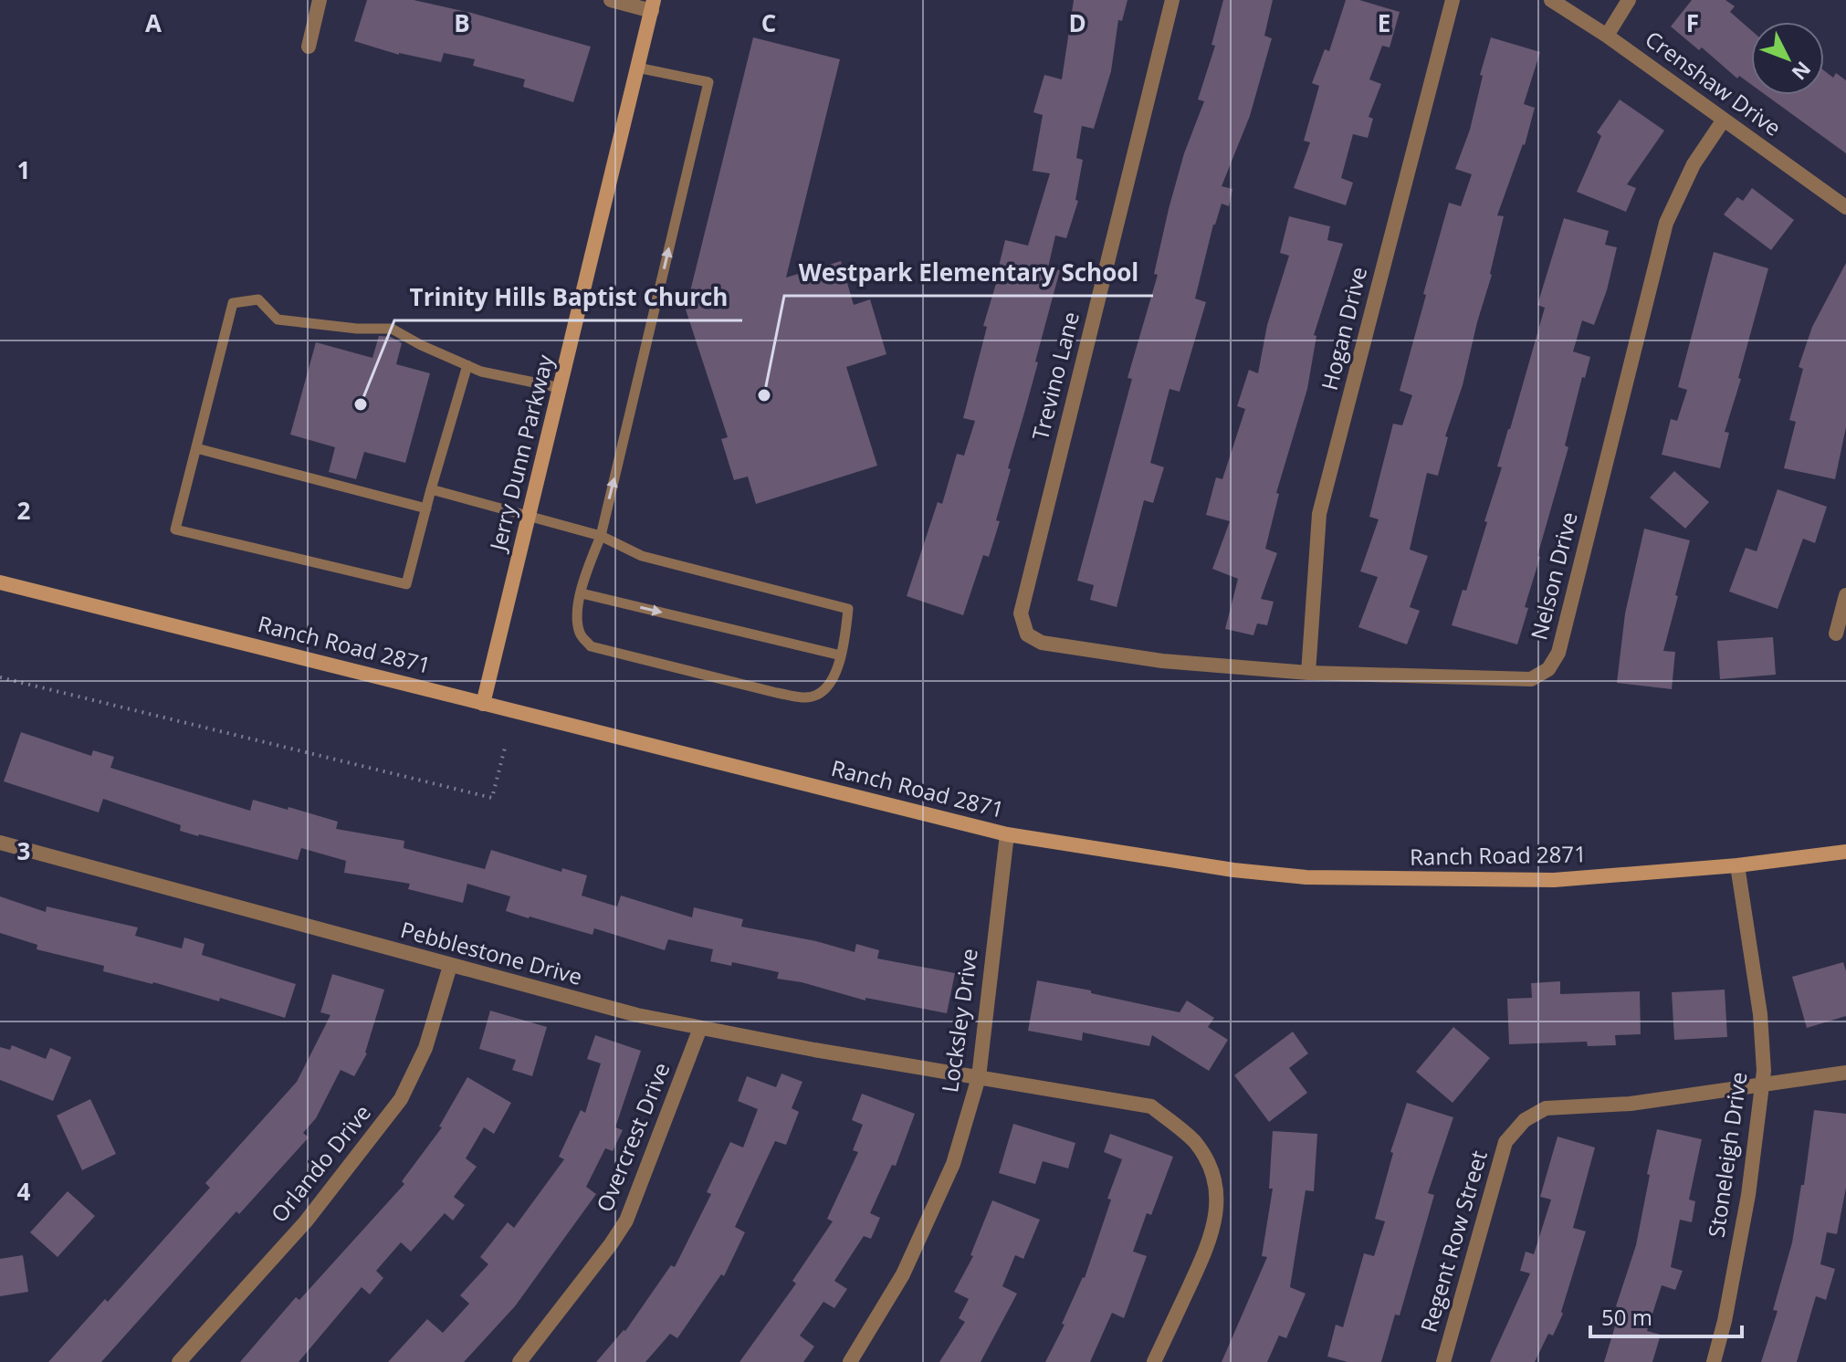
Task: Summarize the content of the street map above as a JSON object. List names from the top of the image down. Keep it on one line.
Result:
{"streets":{"main road":["Jerry Dunn Parkway","Ranch Road 2871"],"street":["Crenshaw Drive","Hogan Drive","Trevino Lane","Nelson Drive","Pebblestone Drive","Locksley Drive","Overcrest Drive","Stoneleigh Drive","Orlando Drive","Regent Row Street"]},"crossings":[["Crenshaw Drive","Nelson Drive"],["Hogan Drive","Nelson Drive"],["Trevino Lane","Nelson Drive"],["Jerry Dunn Parkway","Ranch Road 2871"],["Ranch Road 2871","Locksley Drive"],["Ranch Road 2871","Stoneleigh Drive"],["Pebblestone Drive","Locksley Drive"],["Pebblestone Drive","Overcrest Drive"],["Pebblestone Drive","Orlando Drive"],["Stoneleigh Drive","Regent Row Street"]],"places":["Westpark Elementary School","Trinity Hills Baptist Church"],"scale_bar":"50 m","north":"bottom right","grid":{"columns":["A","B","C","D","E","F"],"rows":["1","2","3","4"]}}
